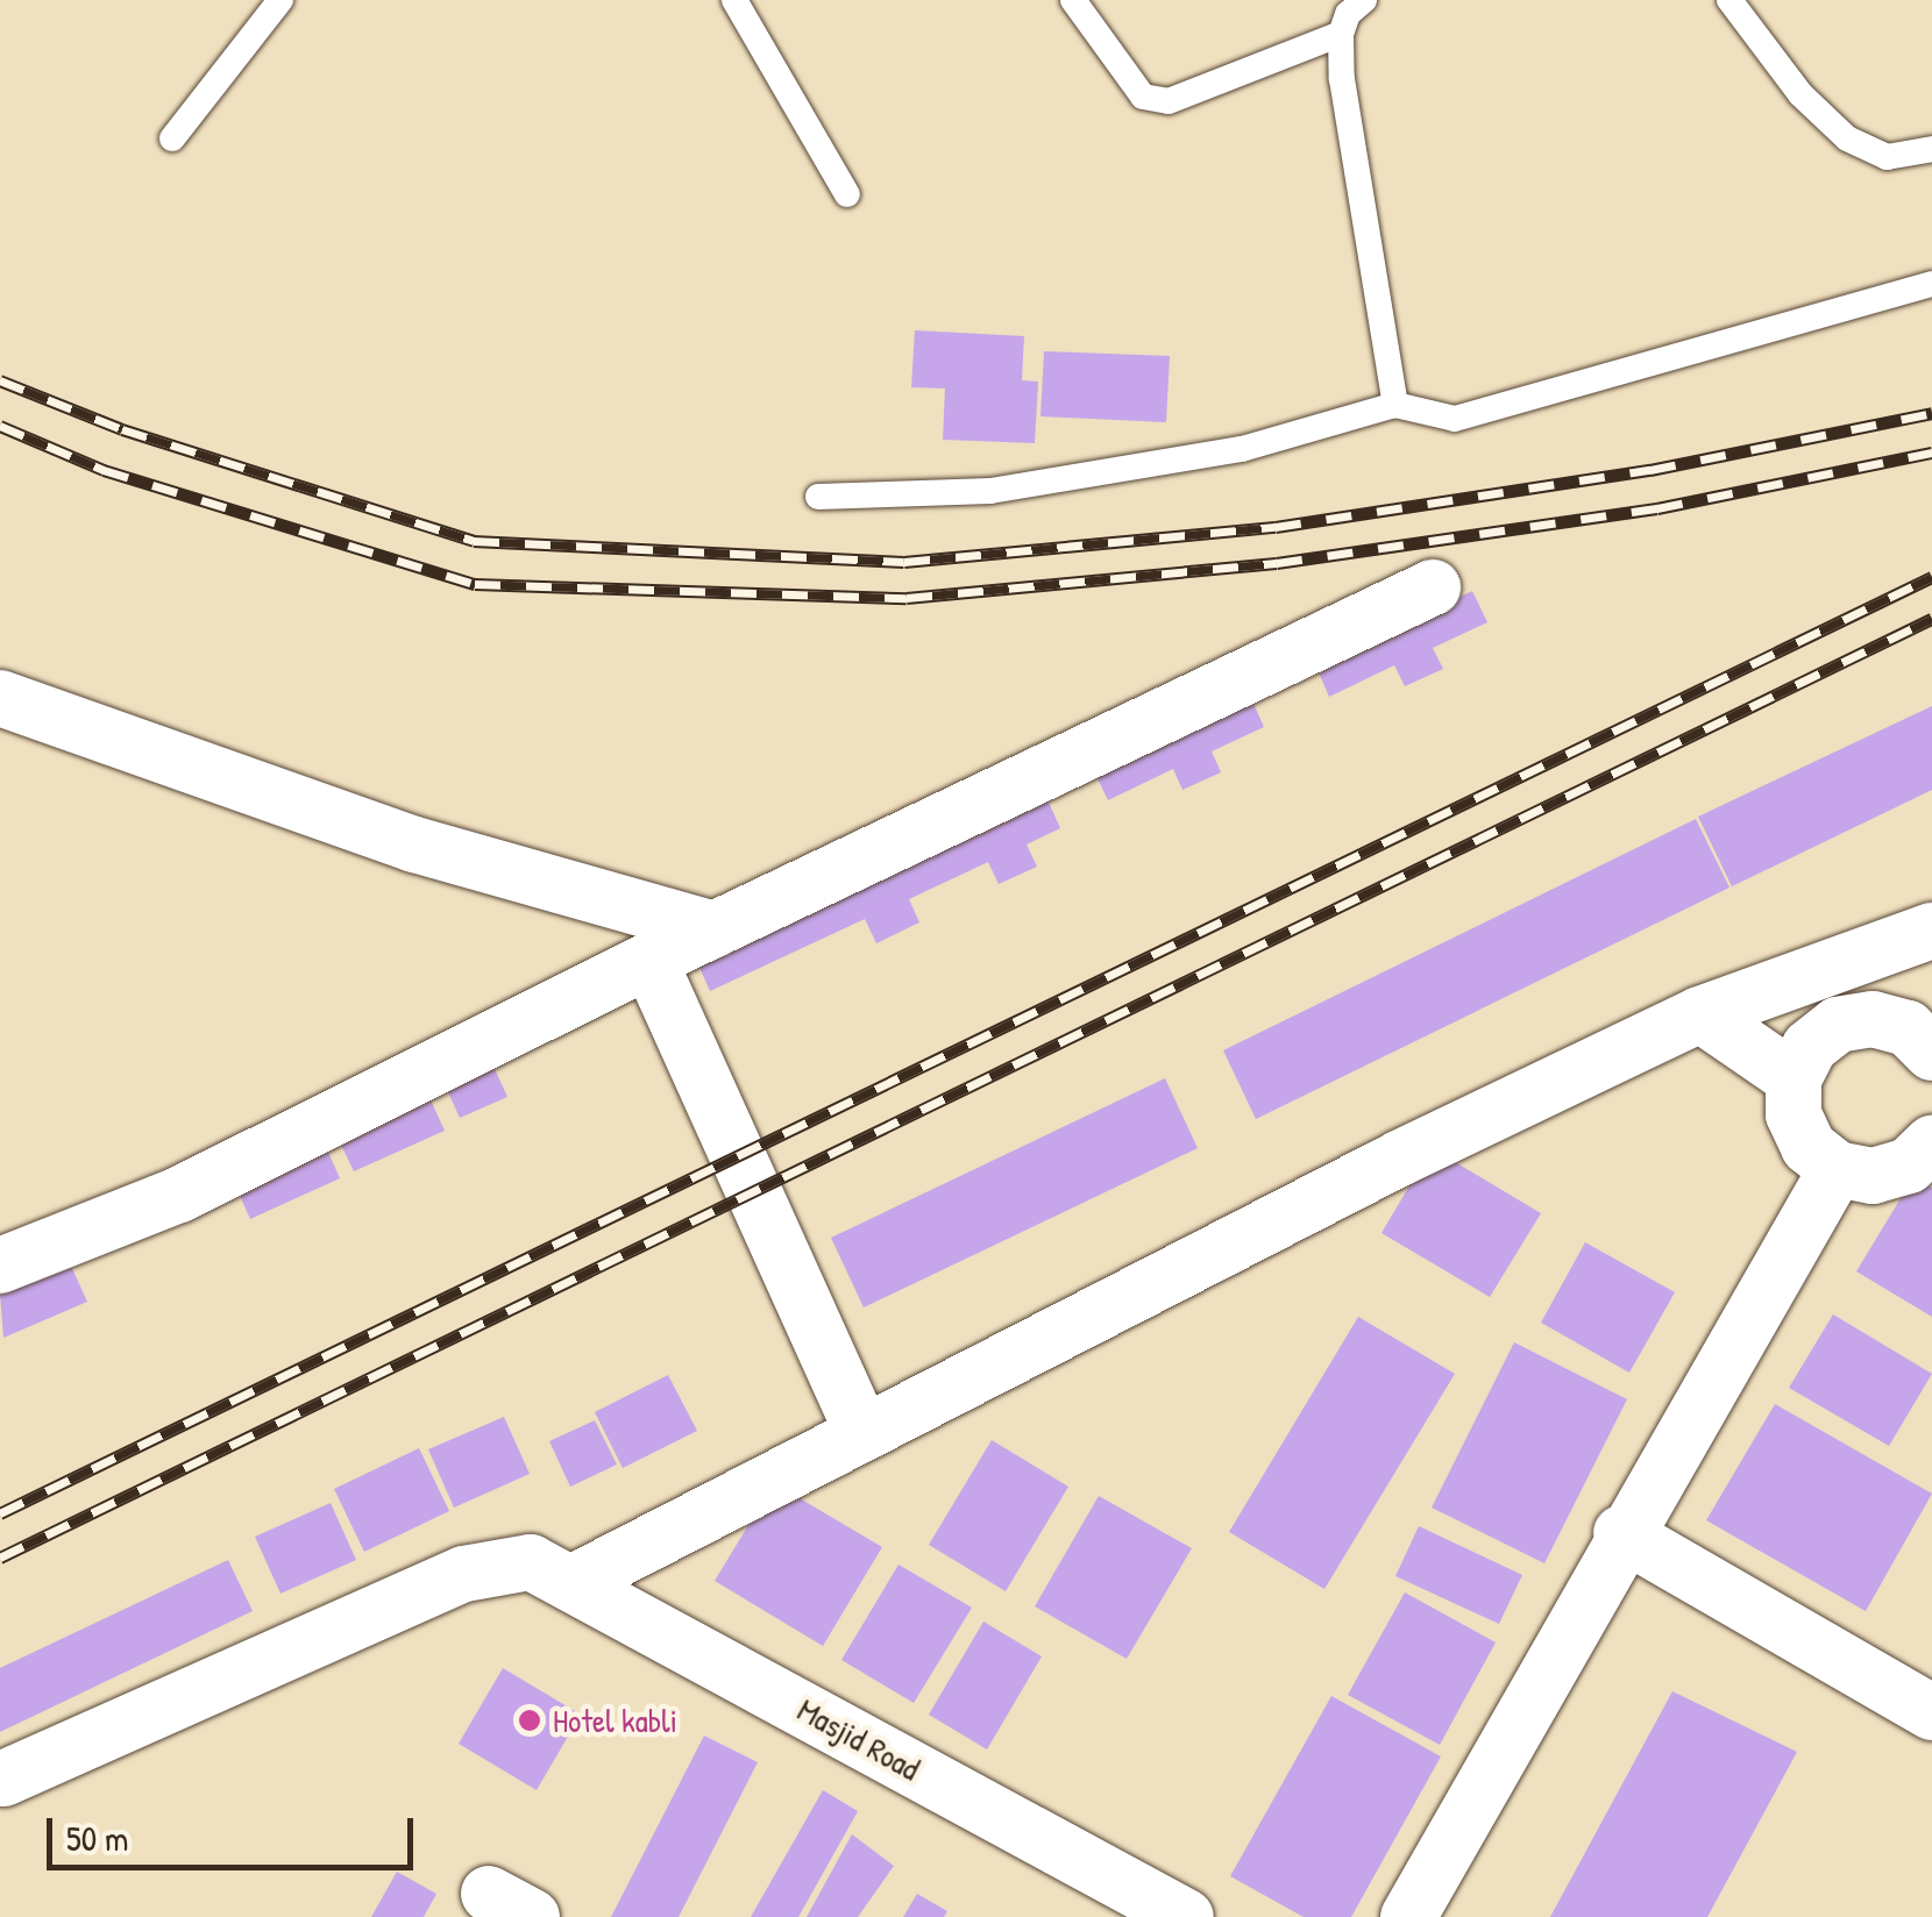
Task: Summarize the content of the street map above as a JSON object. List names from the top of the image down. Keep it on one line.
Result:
{"streets":{"street":["Masjid Road"]},"places":["Hotel kabli"],"scale_bar":"50 m"}
